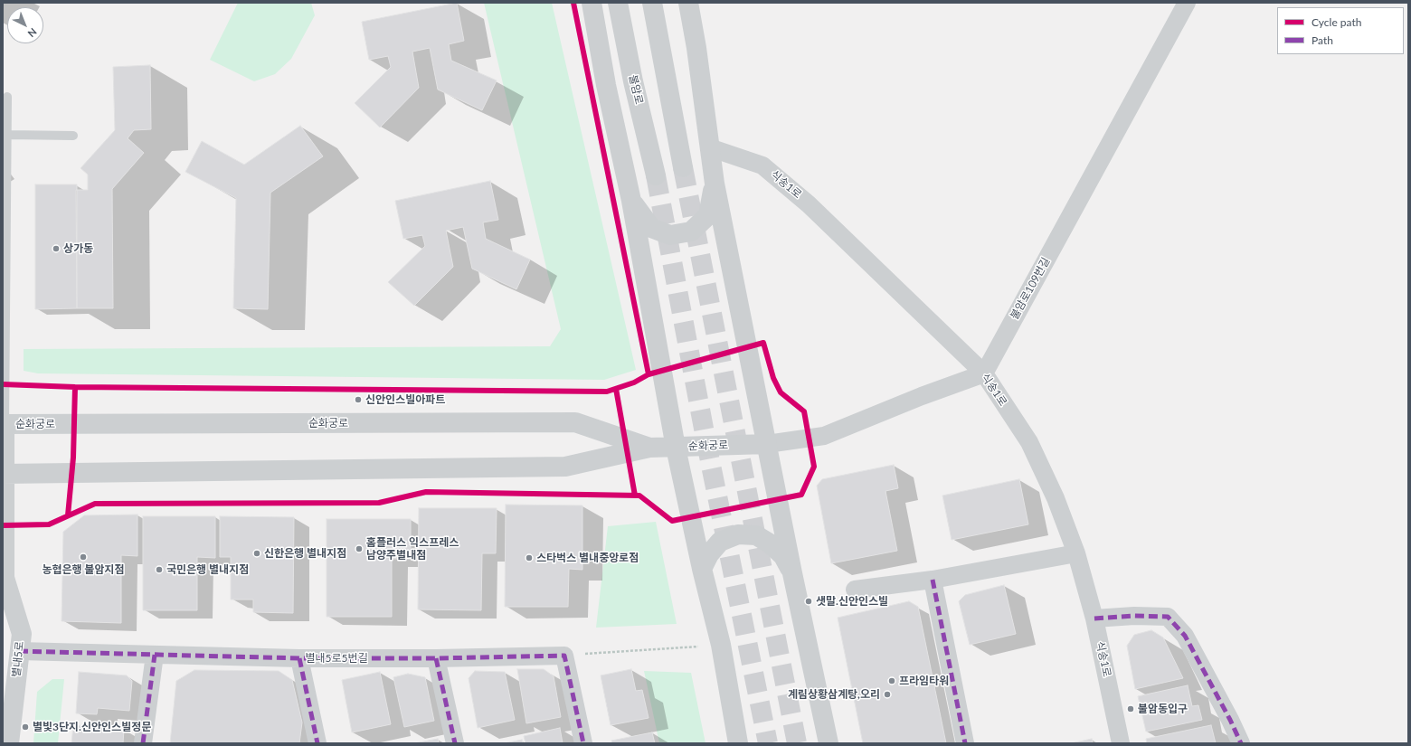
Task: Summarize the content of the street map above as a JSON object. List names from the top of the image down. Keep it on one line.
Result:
{"streets":{"street":["불암로","식송1로","불암로109번길","순화궁로","별내5로5번길","별내5로"]},"crossings":[["식송1로","불암로109번길"],["순화궁로","별내5로"],["별내5로5번길","별내5로"]],"places":["상가동","신안인스빌아파트","홈플러스 익스프레스 남양주별내점","신한은행 별내지점","농협은행 불암지점","스타벅스 별내중앙로점","국민은행 별내지점","샛말.신안인스빌","프라임타워","계림상황삼계탕,오리","불암동입구","별빛3단지.신안인스빌정문"],"legend":["Cycle path","Path"],"north":"bottom right"}
